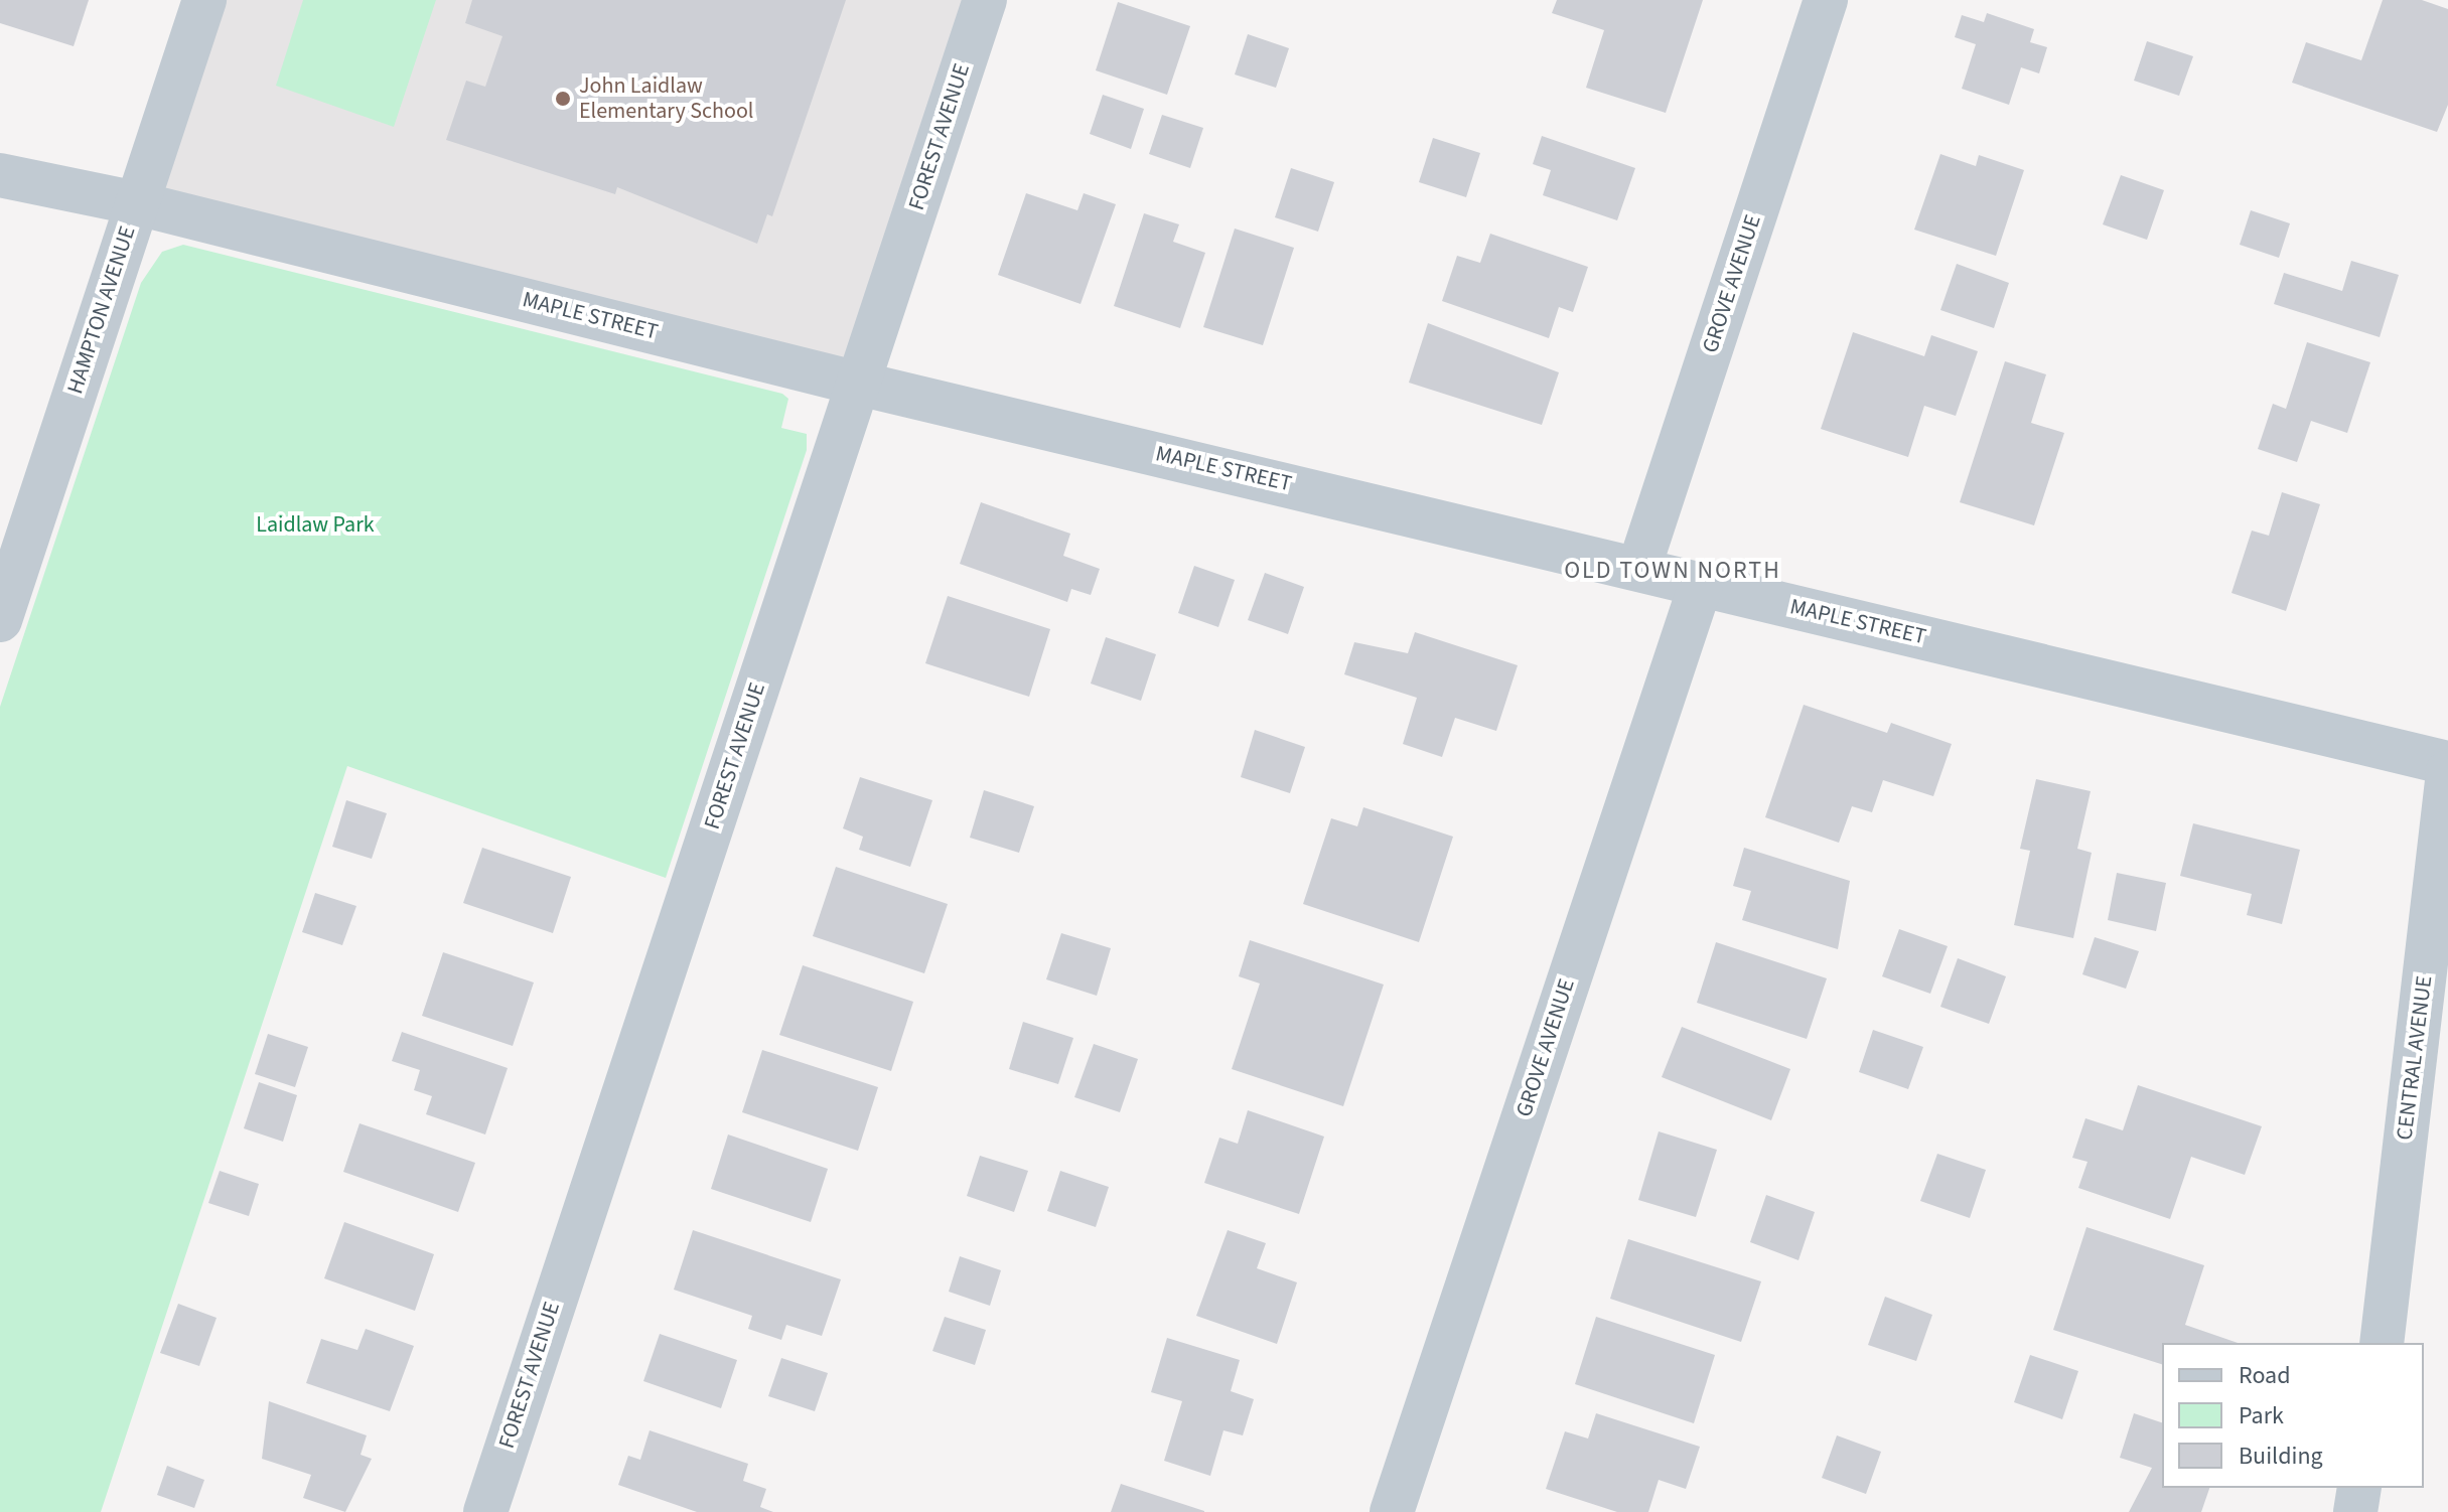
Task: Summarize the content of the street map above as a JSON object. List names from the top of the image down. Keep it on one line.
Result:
{"streets":{"street":["FOREST AVENUE","GROVE AVENUE","HAMPTON AVENUE","MAPLE STREET","CENTRAL AVENUE"]},"crossings":[["FOREST AVENUE","MAPLE STREET"],["GROVE AVENUE","MAPLE STREET"],["HAMPTON AVENUE","MAPLE STREET"]],"districts":["OLD TOWN NORTH"],"parks":["Laidlaw Park"],"places":["John Laidlaw Elementary School"],"legend":["Road","Park","Building"]}
